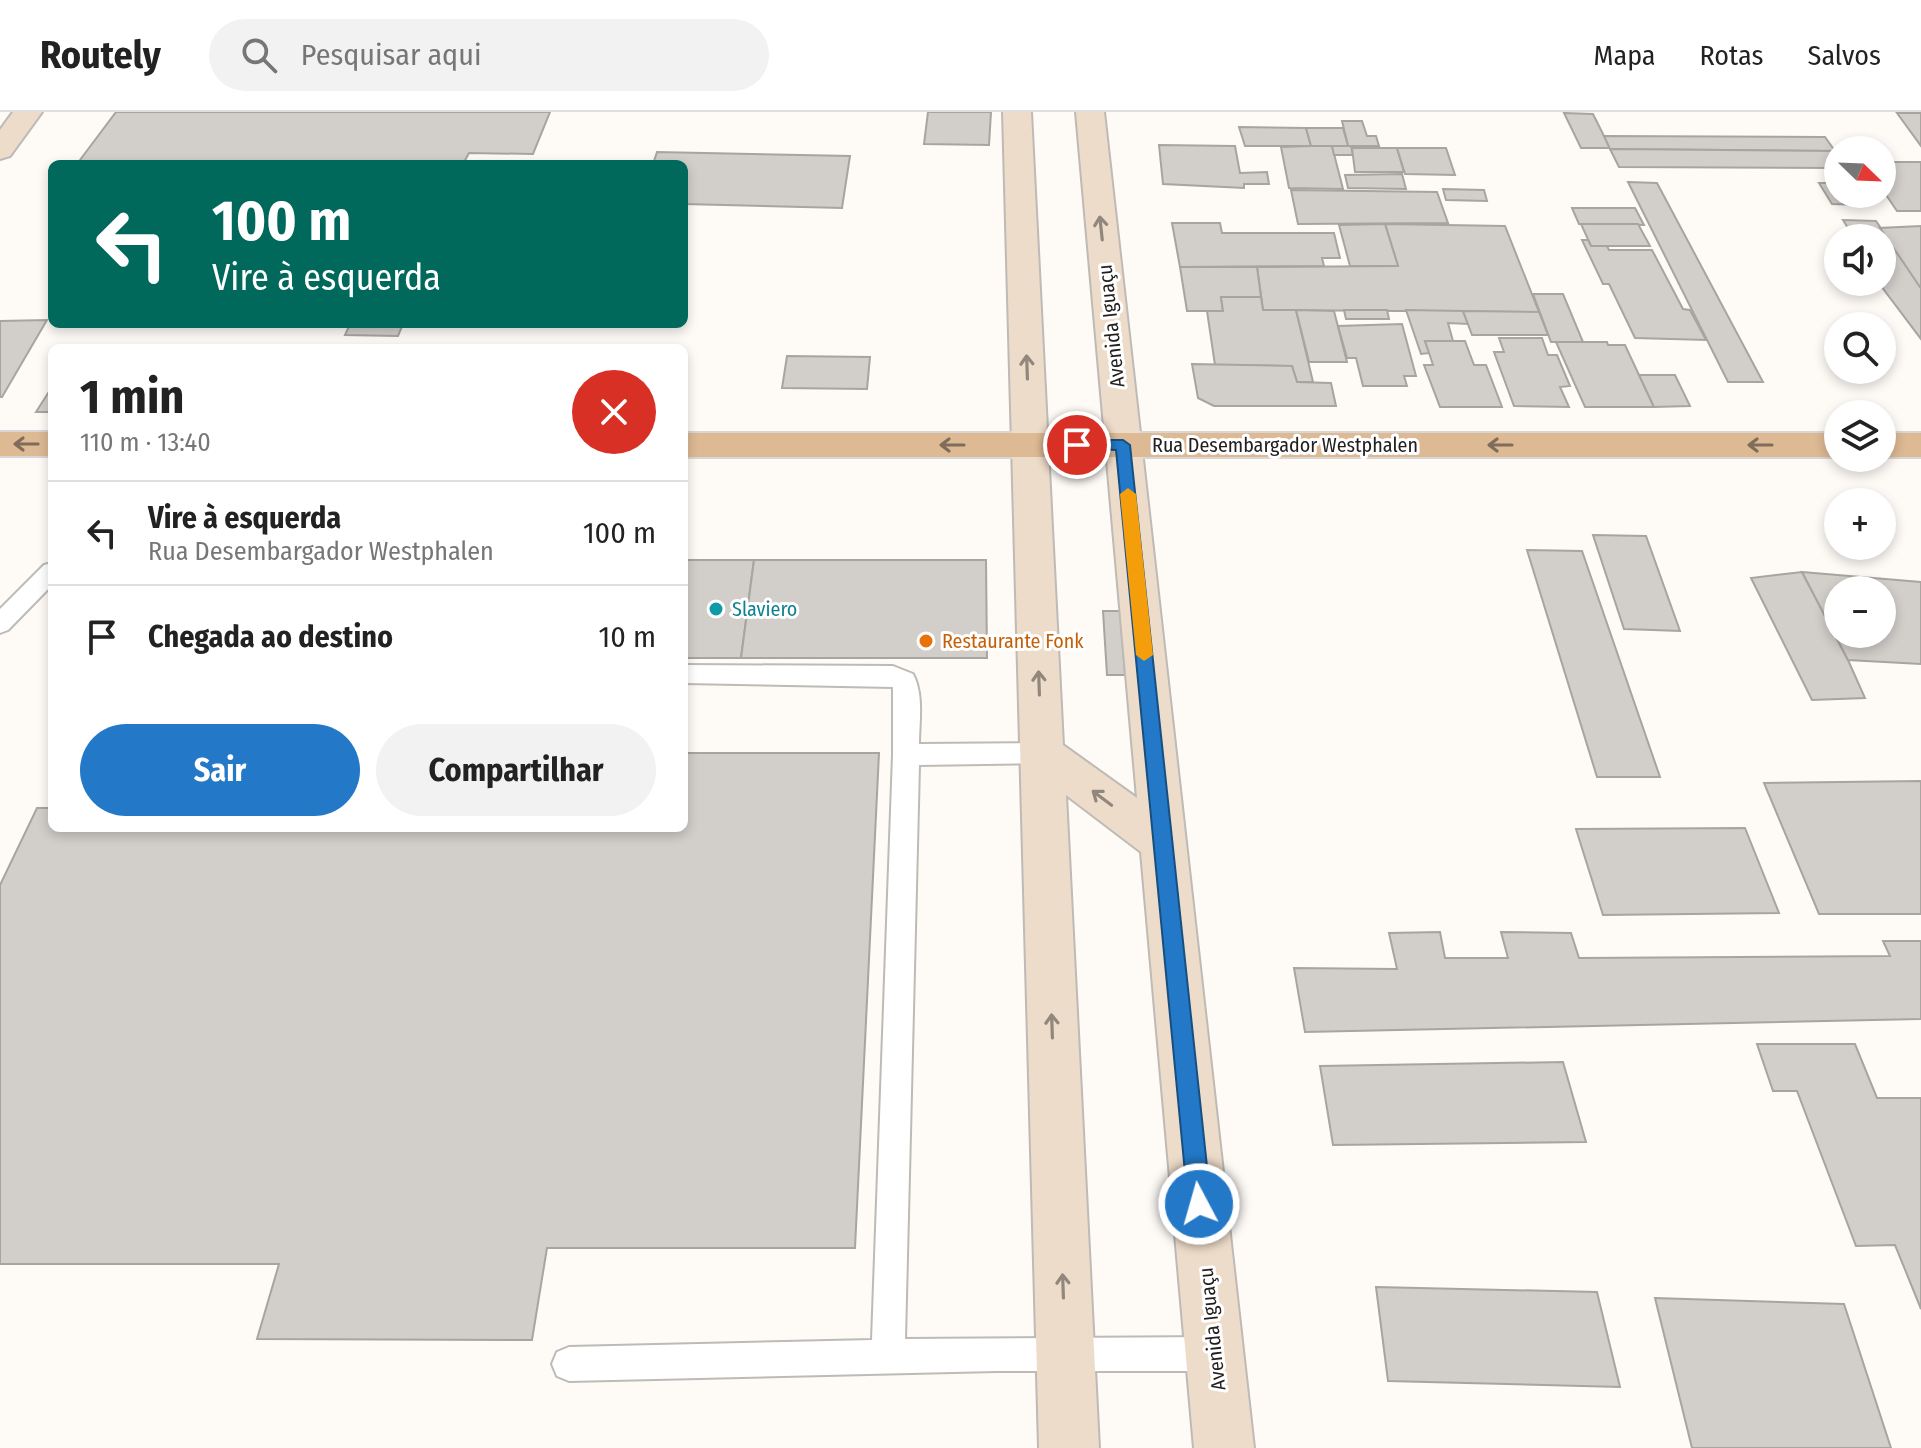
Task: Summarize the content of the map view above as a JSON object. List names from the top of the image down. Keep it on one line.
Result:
{"streets":{"main road":["Avenida Iguaçu","Rua Desembargador Westphalen"]},"crossings":[["Avenida Iguaçu","Rua Desembargador Westphalen"]],"one_way":["Rua Desembargador Westphalen"],"places":["Slaviero","Restaurante Fonk"],"north":"bottom right","page":{"header":"Routely","search":"Pesquisar aqui","nav":["Mapa","Rotas","Salvos"],"map_buttons":["+","−"],"turn":["100 m","Vire à esquerda"],"heading":["1 min","110 m · 13:40"],"list":[{"name":"Vire à esquerda","note":"Rua Desembargador Westphalen","value":"100 m"},{"name":"Chegada ao destino","value":"10 m"}],"buttons":["Sair","Compartilhar"]}}
